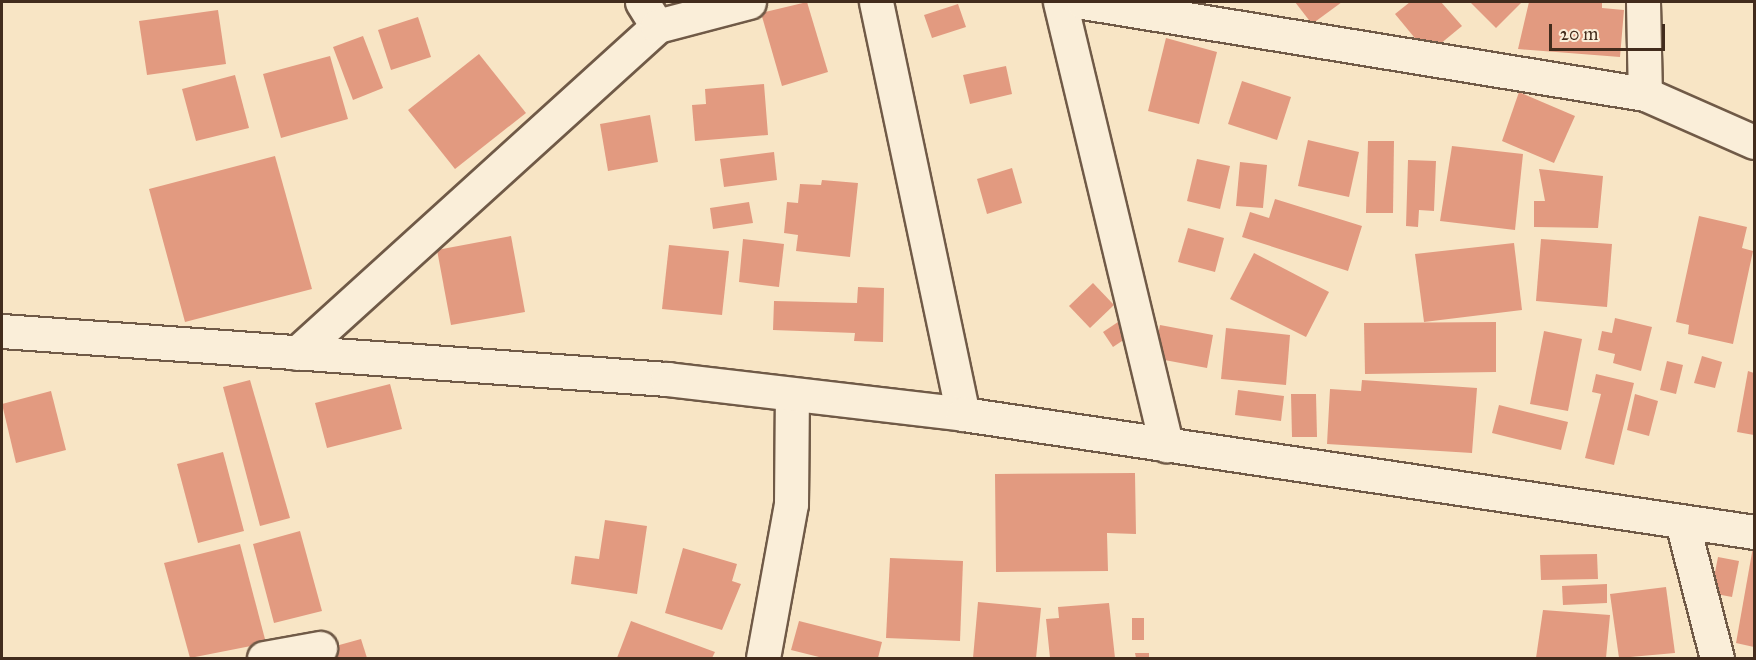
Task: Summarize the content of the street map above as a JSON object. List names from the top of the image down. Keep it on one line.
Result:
{"scale_bar":"20 m"}
